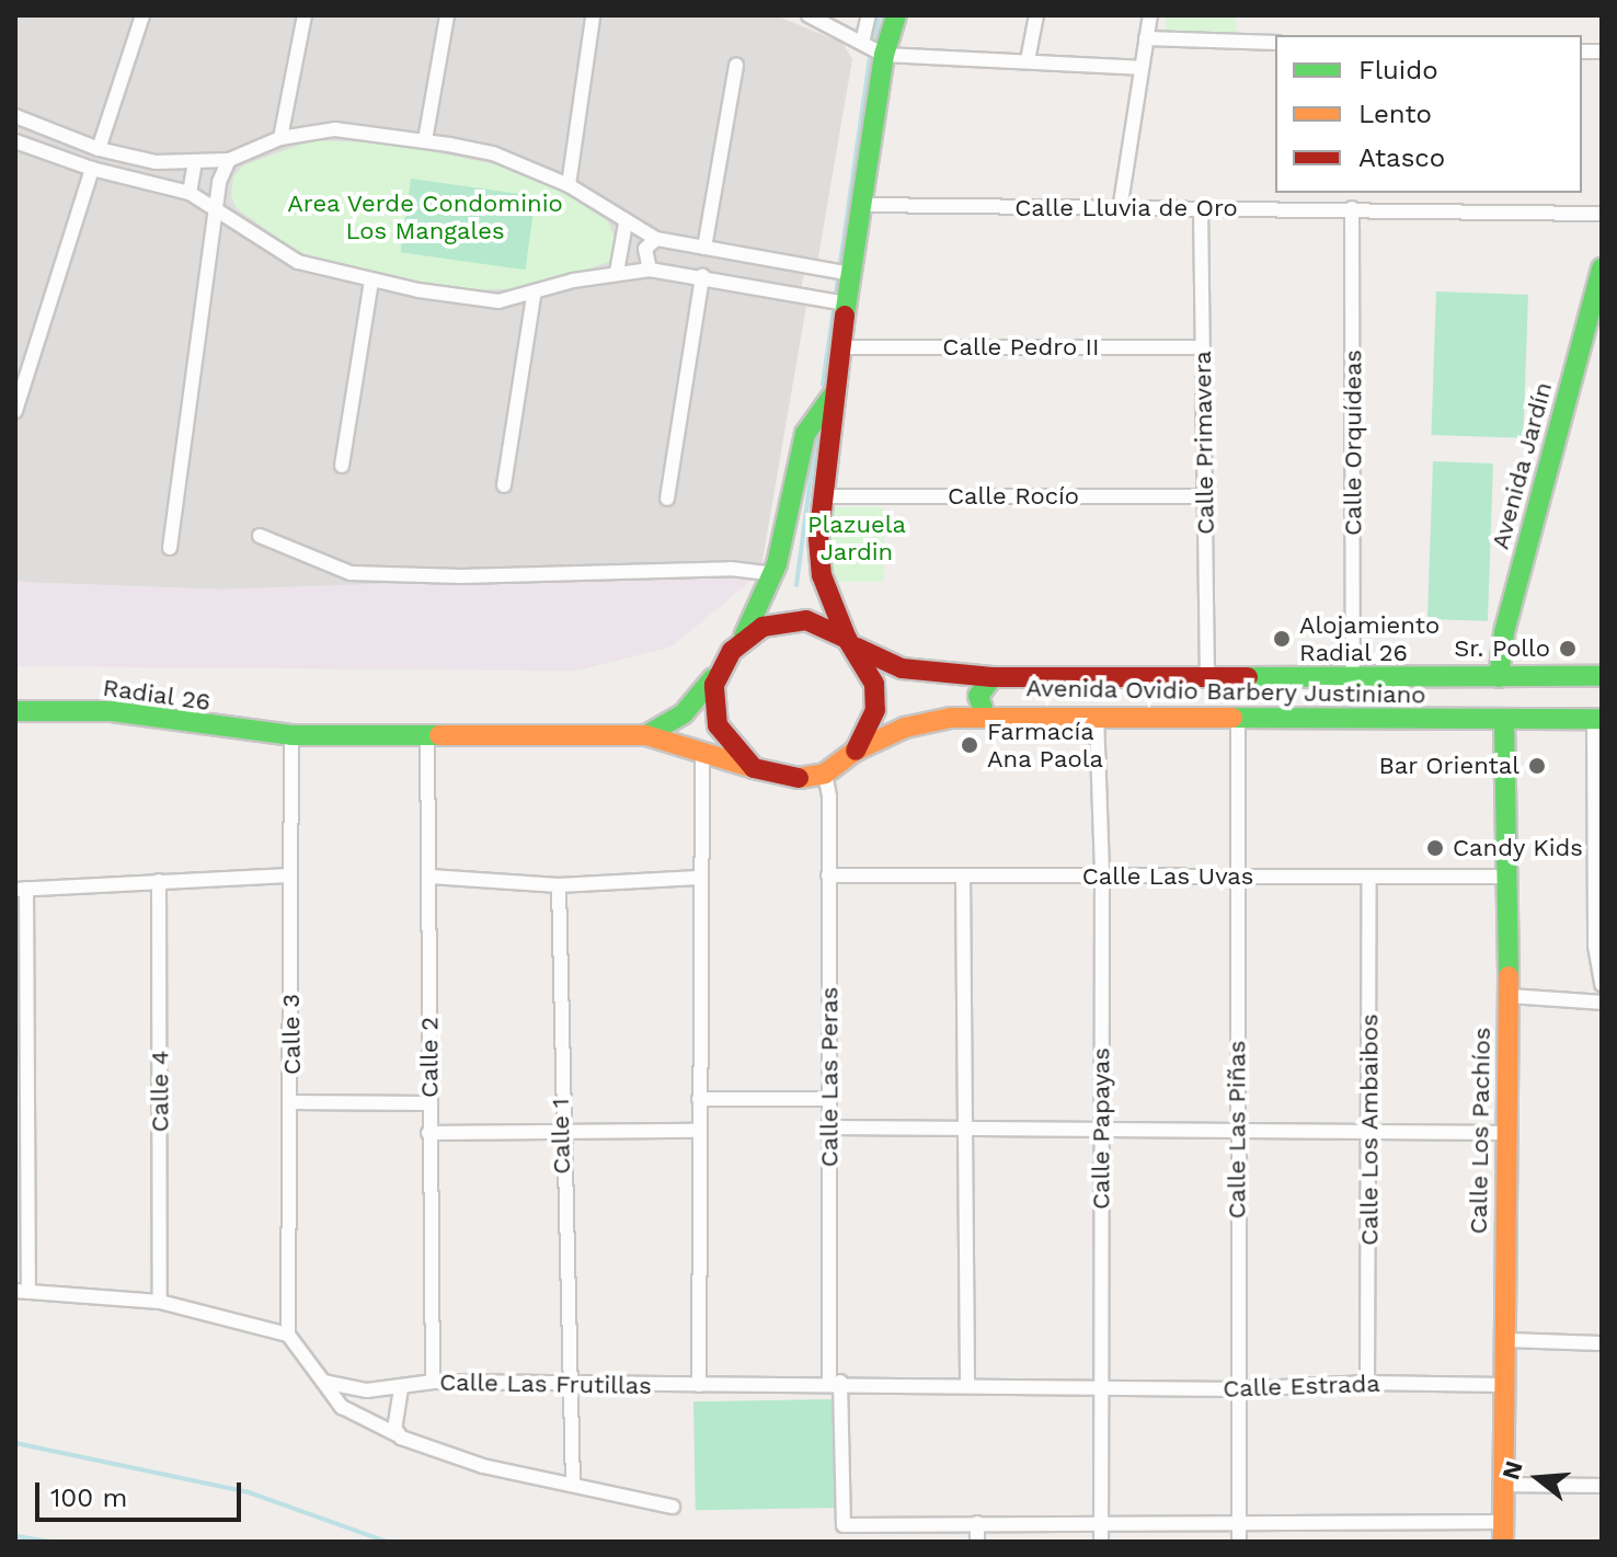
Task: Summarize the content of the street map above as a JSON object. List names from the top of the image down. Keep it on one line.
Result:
{"streets":{"main road":["Avenida Jardín","Avenida Ovidio Barbery Justiniano","Radial 26","Calle Los Pachíos"],"street":["Calle Lluvia de Oro","Calle Pedro II","Calle Primavera","Calle Orquídeas","Calle Rocío","Calle Las Uvas","Calle 3","Calle 2","Calle Las Peras","Calle 4","Calle Papayas","Calle Las Piñas","Calle Los Ambaibos","Calle 1","Calle Las Frutillas","Calle Estrada"]},"crossings":[["Calle Lluvia de Oro","Calle Primavera"],["Calle Lluvia de Oro","Calle Orquídeas"],["Calle Pedro II","Calle Primavera"],["Calle Primavera","Calle Rocío"],["Calle Primavera","Avenida Ovidio Barbery Justiniano"],["Calle Orquídeas","Avenida Ovidio Barbery Justiniano"],["Avenida Jardín","Avenida Ovidio Barbery Justiniano"],["Avenida Ovidio Barbery Justiniano","Calle Las Peras"],["Avenida Ovidio Barbery Justiniano","Calle Papayas"],["Avenida Ovidio Barbery Justiniano","Calle Las Piñas"],["Avenida Ovidio Barbery Justiniano","Calle Los Pachíos"],["Radial 26","Calle 3"],["Calle Las Uvas","Calle Las Peras"],["Calle Las Uvas","Calle Papayas"],["Calle Las Uvas","Calle Las Piñas"],["Calle Las Uvas","Calle Los Ambaibos"],["Calle Las Uvas","Calle Los Pachíos"],["Calle 2","Calle Las Frutillas"],["Calle Las Peras","Calle Las Frutillas"],["Calle Papayas","Calle Estrada"],["Calle Las Piñas","Calle Estrada"],["Calle Los Ambaibos","Calle Estrada"],["Calle Los Pachíos","Calle Estrada"],["Calle 1","Calle Las Frutillas"],["Calle Las Frutillas","Calle Estrada"]],"parks":["Area Verde Condominio Los Mangales","Plazuela Jardin"],"places":["Alojamiento Radial 26","Sr. Pollo","Farmacía Ana Paola","Bar Oriental","Candy Kids"],"legend":["Fluido","Lento","Atasco"],"scale_bar":"100 m","north":"left"}
